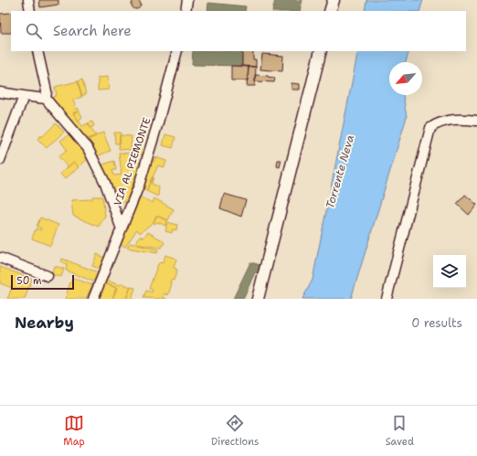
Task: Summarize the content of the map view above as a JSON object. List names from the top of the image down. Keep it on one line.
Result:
{"streets":{"street":["VIA AL PIEMONTE"]},"water":["Torrente Neva"],"scale_bar":"50 m","north":"bottom left","page":{"search":"Search here","scale":"50 m","heading":["Nearby","0 results"],"nav":["Map","Directions","Saved"]}}
